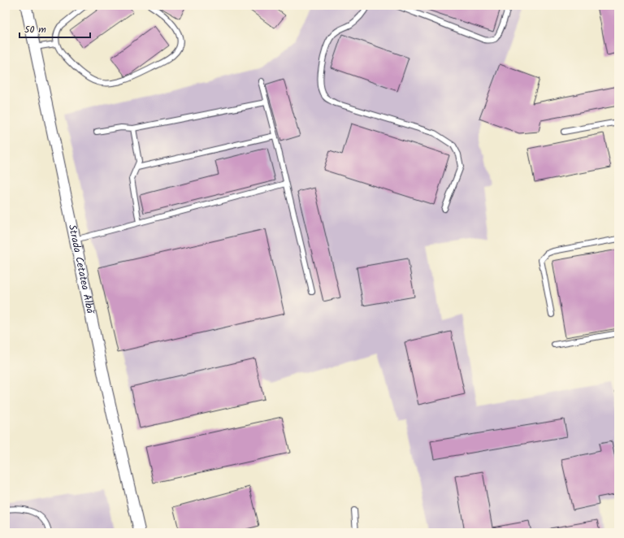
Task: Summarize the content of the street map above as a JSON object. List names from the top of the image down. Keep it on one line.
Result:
{"streets":{"street":["Strada Cetatea Albă"]},"scale_bar":"50 m"}
